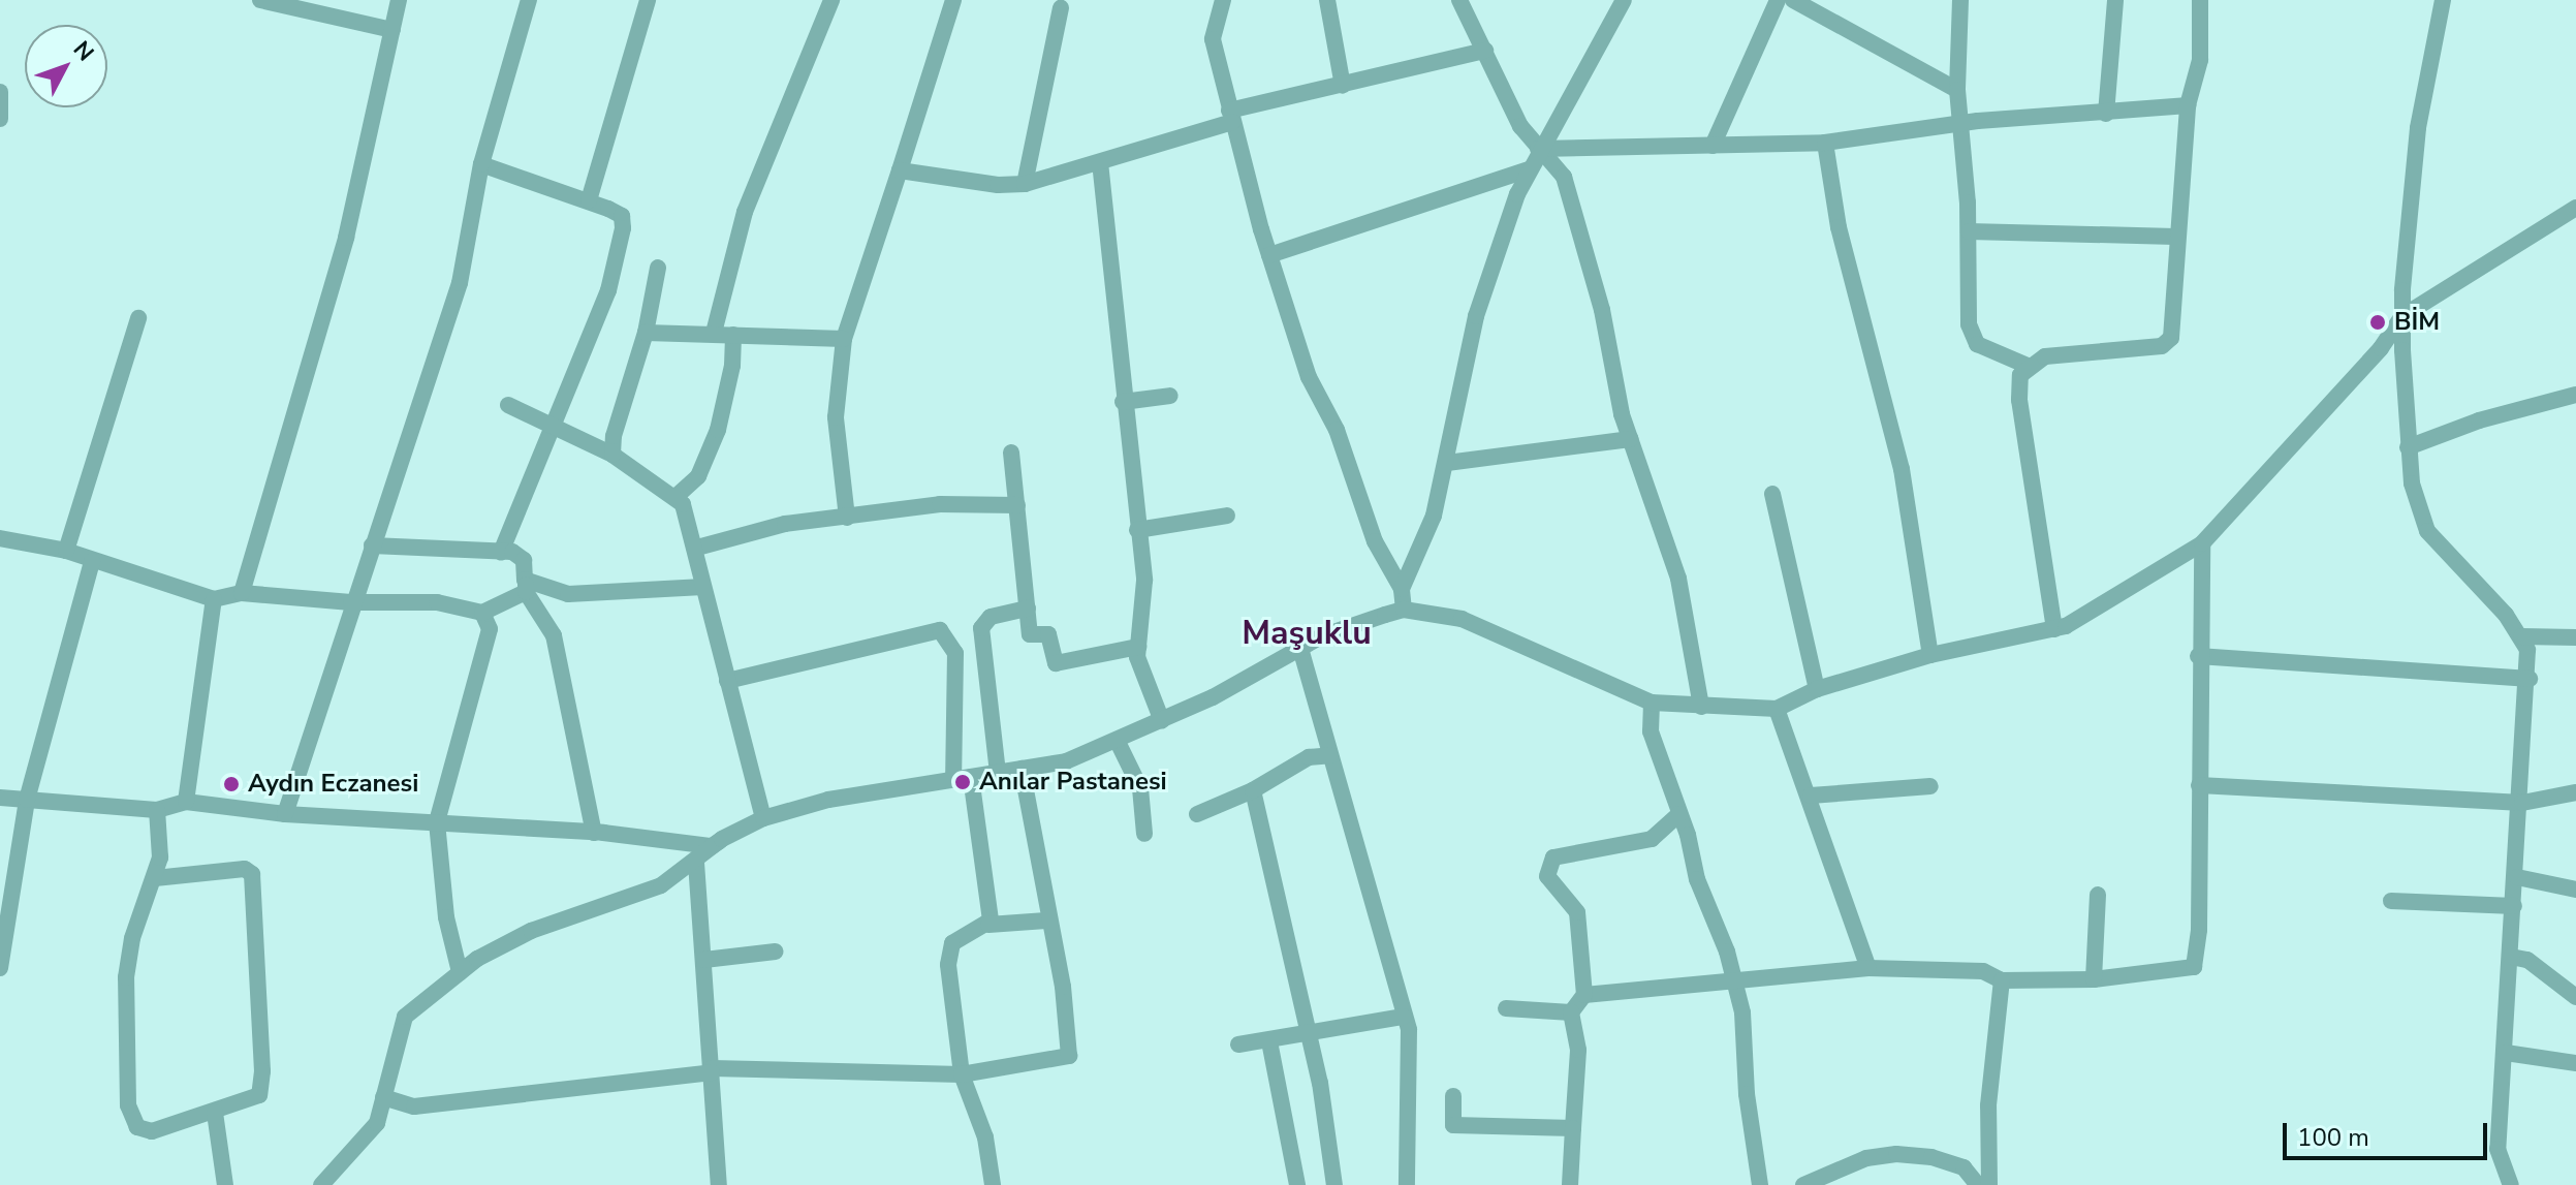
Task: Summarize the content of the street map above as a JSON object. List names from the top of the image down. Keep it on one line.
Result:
{"districts":["Maşuklu"],"places":["BİM","Anılar Pastanesi","Aydın Eczanesi"],"scale_bar":"100 m","north":"top right"}
